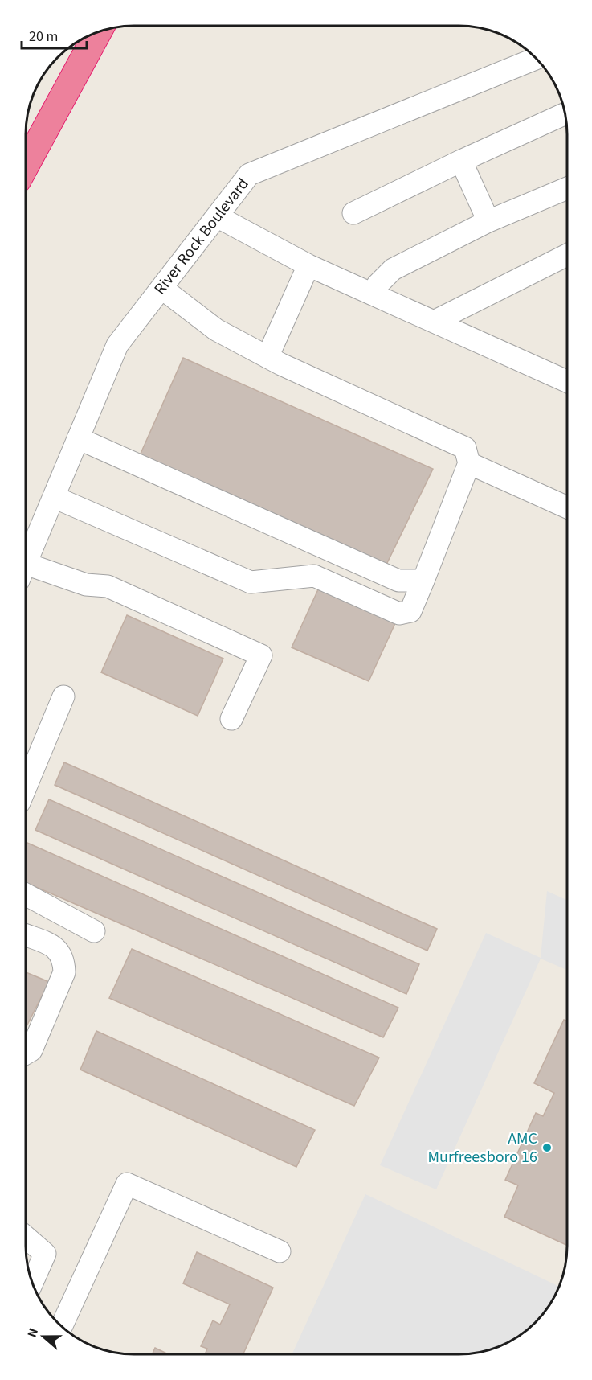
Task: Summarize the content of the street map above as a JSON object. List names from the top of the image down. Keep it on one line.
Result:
{"streets":{"street":["River Rock Boulevard"]},"places":["AMC Murfreesboro 16"],"scale_bar":"20 m","north":"left"}
